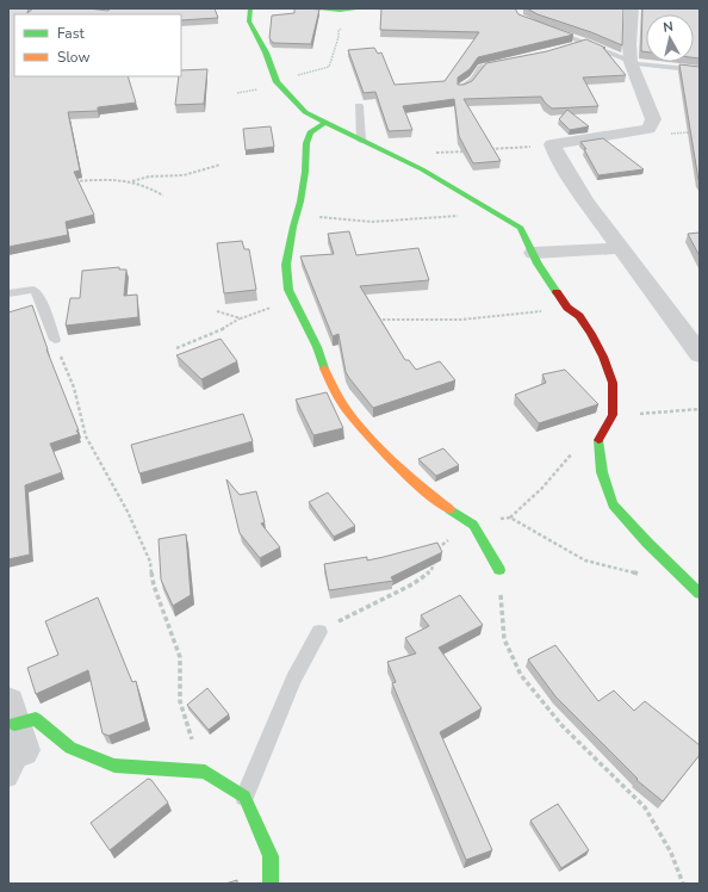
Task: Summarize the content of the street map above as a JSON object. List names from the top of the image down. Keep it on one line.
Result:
{"legend":["Fast","Slow"],"north":"top"}
